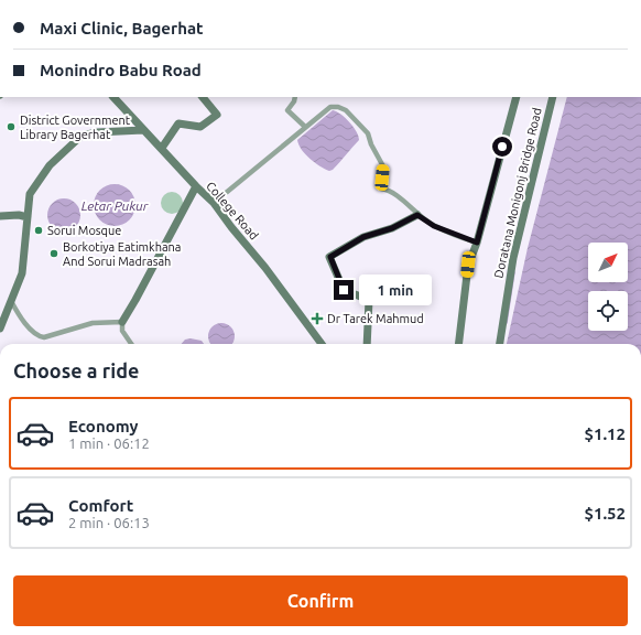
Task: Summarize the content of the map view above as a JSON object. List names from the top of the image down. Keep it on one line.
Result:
{"streets":{"street":["Doratana Monigonj Bridge Road","College Road"]},"water":["Letar Pukur"],"places":{"other":["District Government Library Bagerhat","Sorui Mosque","Borkotiya Eatimkhana And Sorui Madrasah"],"health":["Dr Tarek Mahmud"]},"north":"top right","page":{"banner":["Maxi Clinic, Bagerhat","Monindro Babu Road"],"bubble":"1 min","heading":"Choose a ride","list":[{"name":"Economy","note":"1 min · 06:12","value":"$1.12"},{"name":"Comfort","note":"2 min · 06:13","value":"$1.52"}],"buttons":"Confirm"}}
